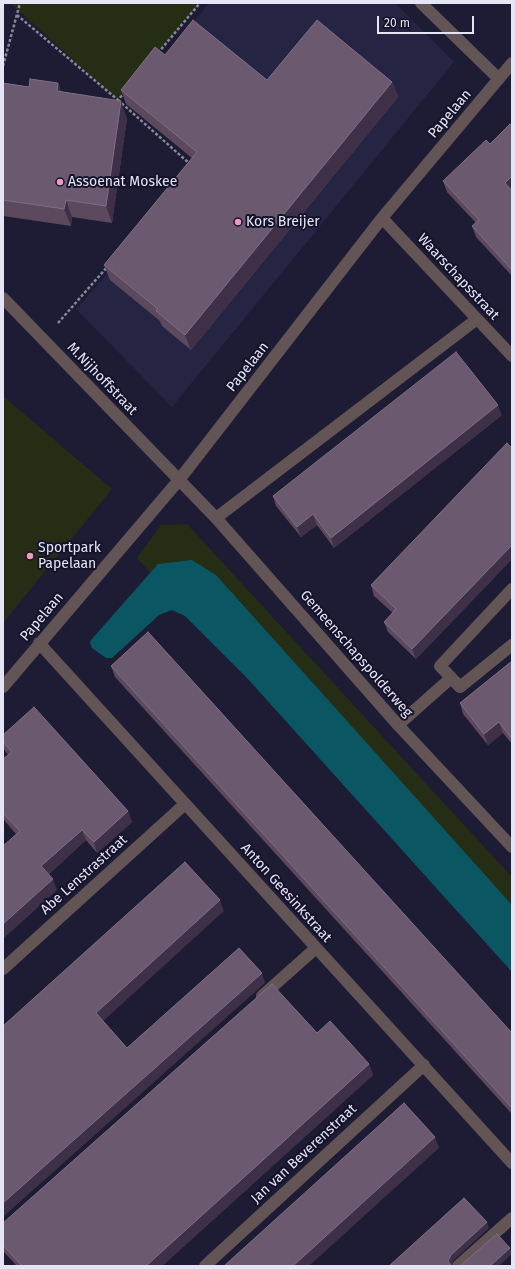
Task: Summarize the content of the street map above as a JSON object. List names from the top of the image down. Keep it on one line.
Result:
{"streets":{"street":["Papelaan","Waarschapsstraat","M.Nijhoffstraat","Gemeenschapspolderweg","Abe Lenstrastraat","Anton Geesinkstraat","Jan van Beverenstraat"]},"crossings":[["Papelaan","Waarschapsstraat"],["Papelaan","M.Nijhoffstraat"],["Papelaan","Gemeenschapspolderweg"],["Papelaan","Anton Geesinkstraat"],["M.Nijhoffstraat","Gemeenschapspolderweg"],["Abe Lenstrastraat","Anton Geesinkstraat"],["Anton Geesinkstraat","Jan van Beverenstraat"]],"places":["Assoenat Moskee","Kors Breijer","Sportpark Papelaan"],"scale_bar":"20 m"}
